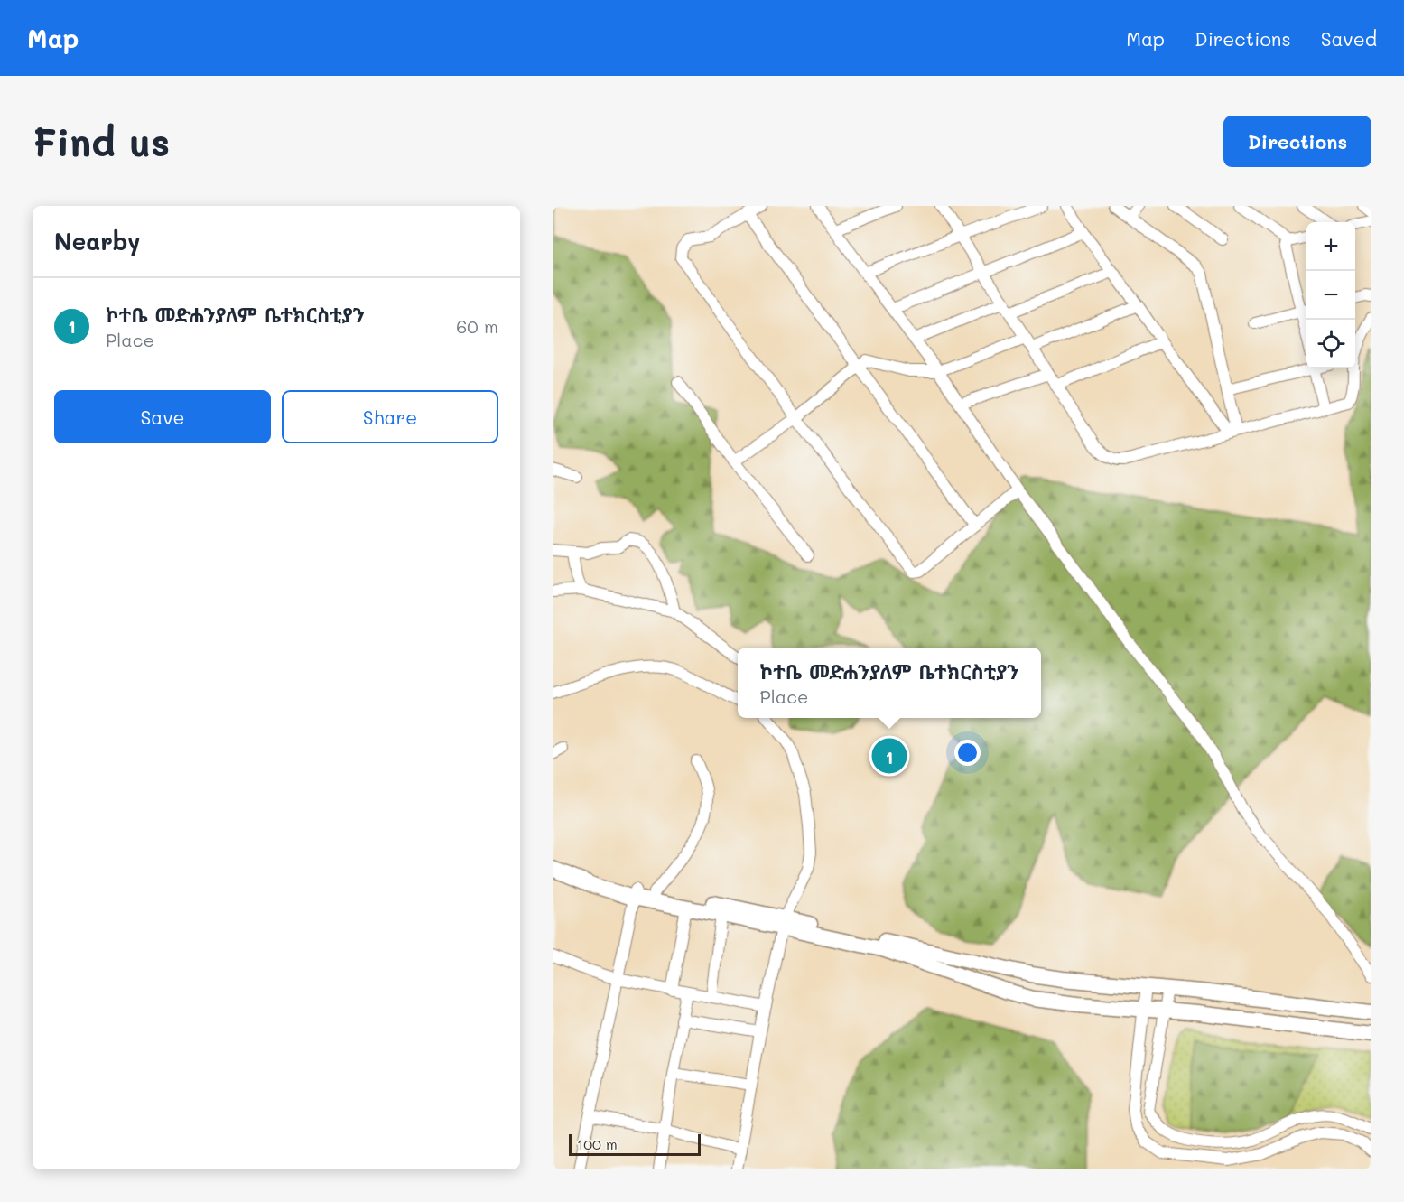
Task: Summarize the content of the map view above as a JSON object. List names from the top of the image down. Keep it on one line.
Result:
{"scale_bar":"100 m","page":{"header":"Map","nav":["Map","Directions","Saved"],"buttons":["Directions",["Save","Share"]],"title":"Find us","heading":"Nearby","map_buttons":["+","−"],"list":[{"mark":"1","name":"ኮተቤ መድሐንያለም ቤተክርስቲያን","note":"Place","value":"60 m"}],"popup":["ኮተቤ መድሐንያለም ቤተክርስቲያን","Place"],"pins":"1","scale":"100 m"}}
